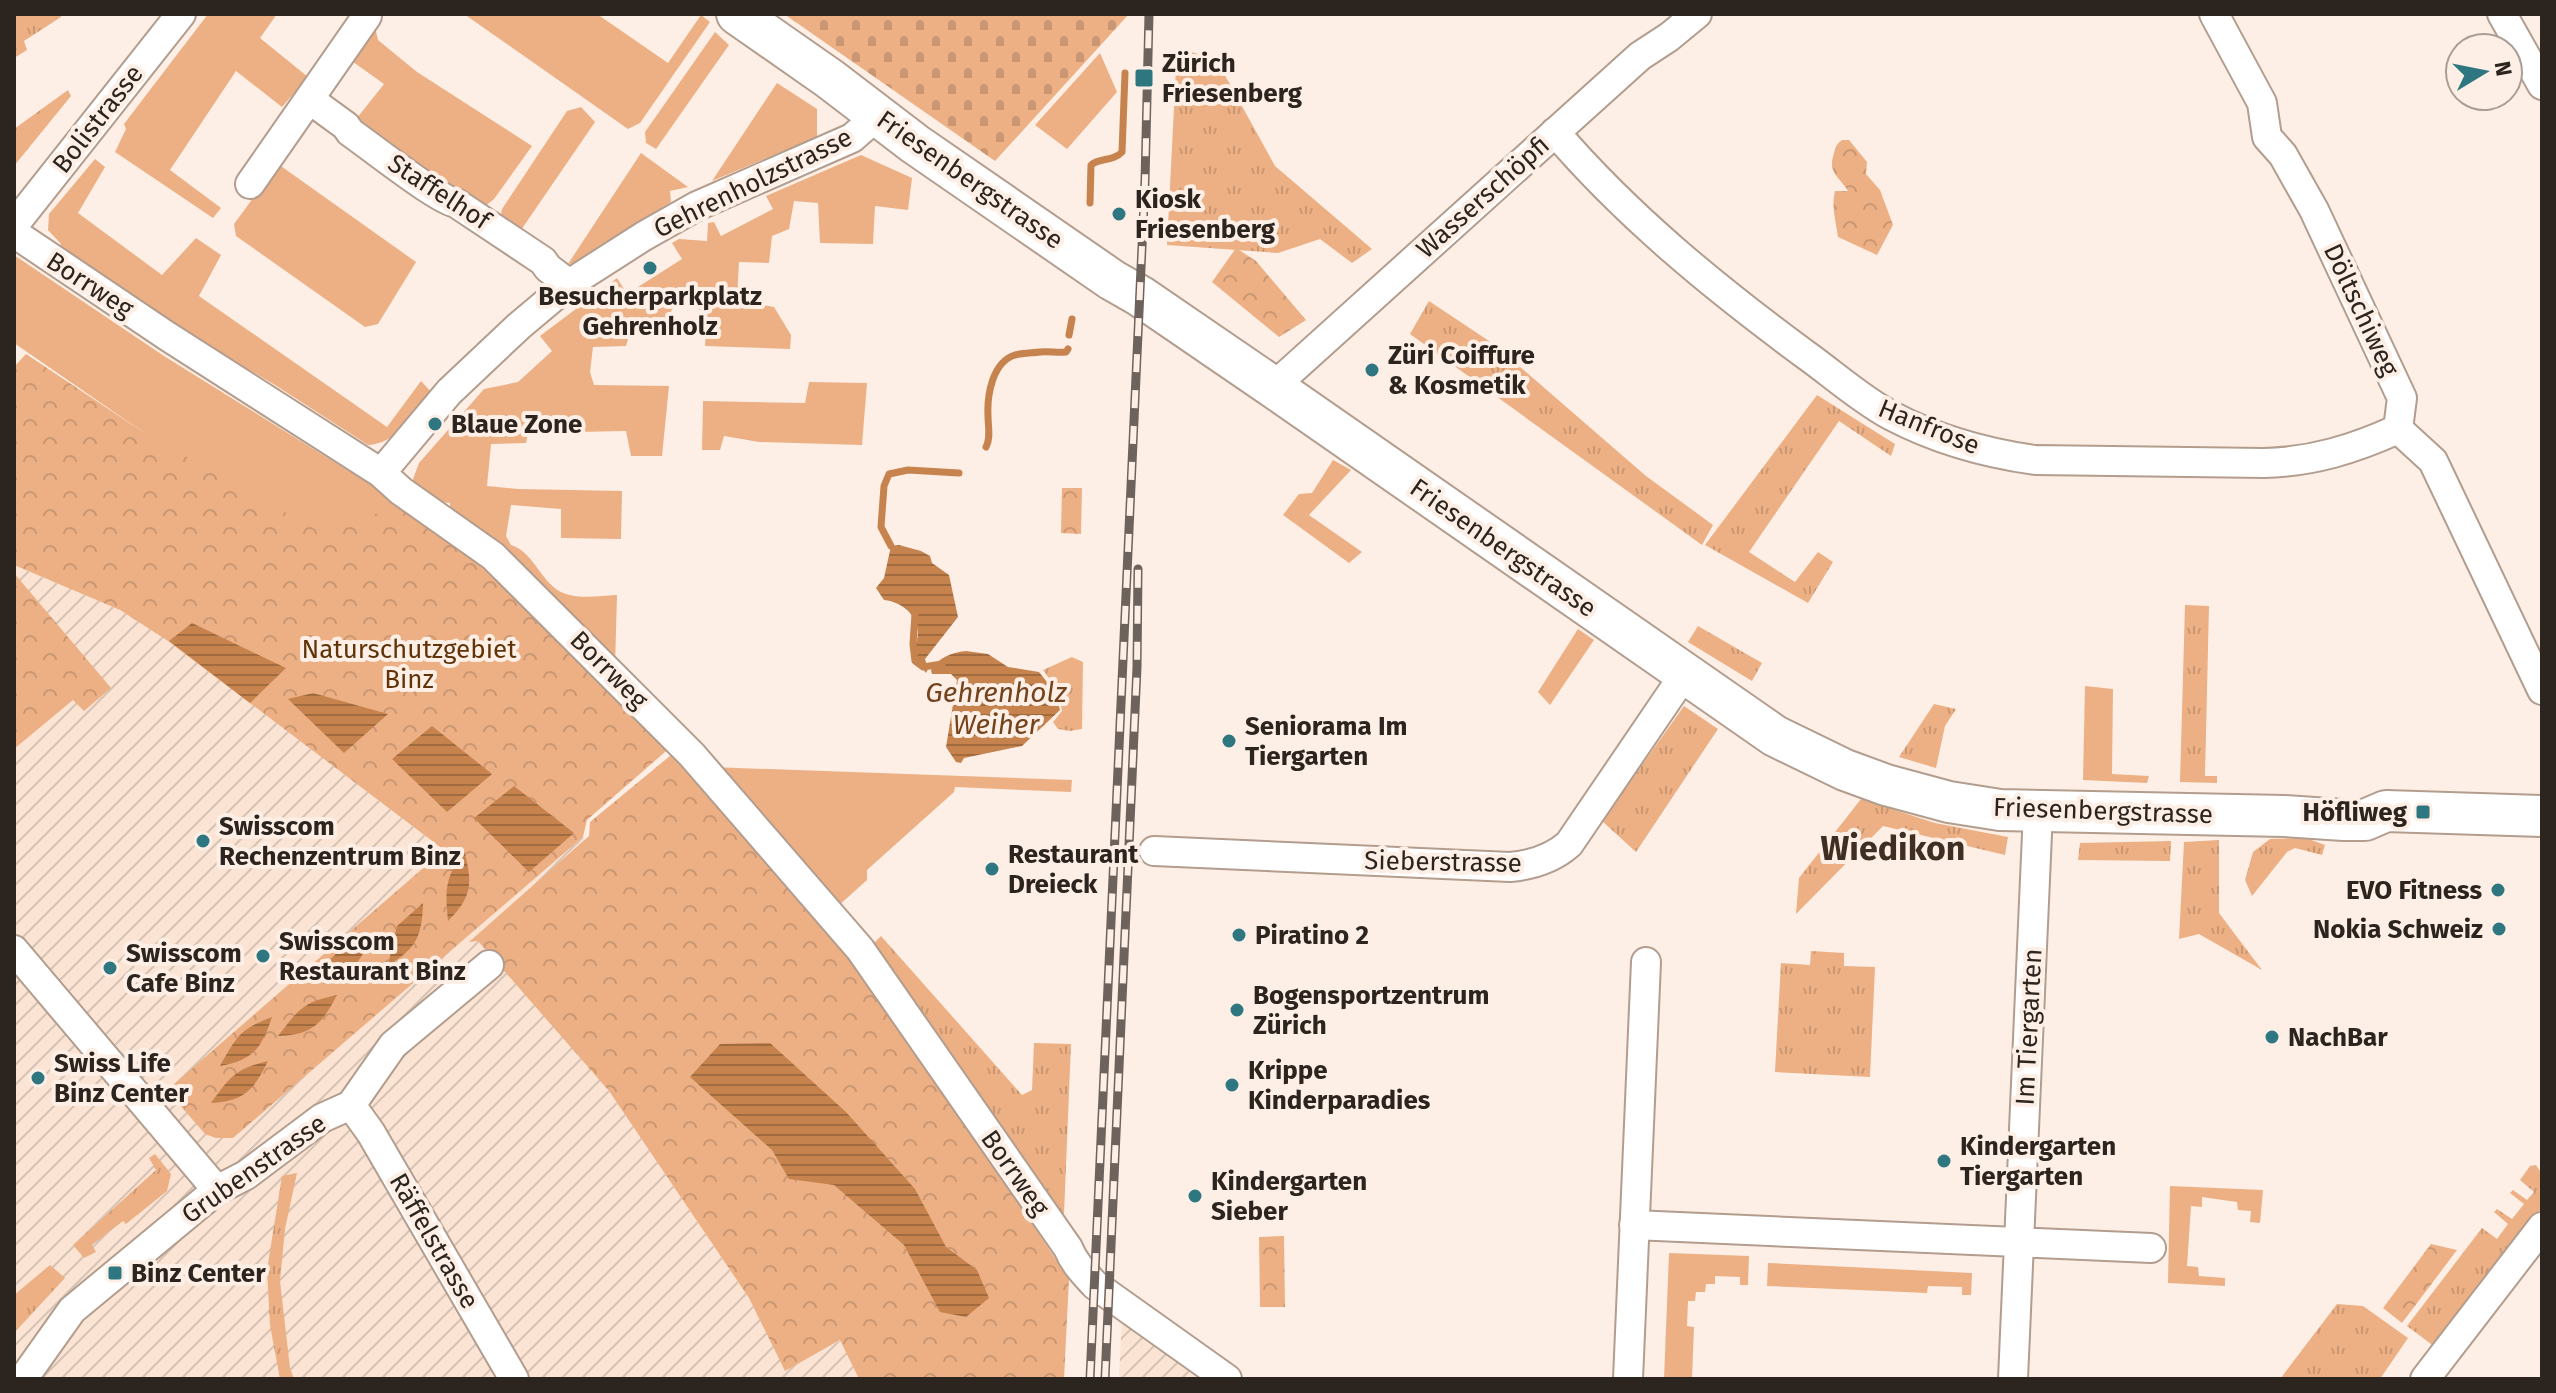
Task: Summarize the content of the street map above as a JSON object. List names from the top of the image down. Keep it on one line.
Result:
{"streets":{"street":["Bolistrasse","Friesenbergstrasse","Gehrenholzstrasse","Staffelhof","Wasserschöpfi","Borrweg","Döltschiweg","Hanfrose","Sieberstrasse","Im Tiergarten","Grubenstrasse","Räffelstrasse"]},"crossings":[["Friesenbergstrasse","Gehrenholzstrasse"],["Friesenbergstrasse","Wasserschöpfi"],["Friesenbergstrasse","Sieberstrasse"],["Friesenbergstrasse","Im Tiergarten"],["Gehrenholzstrasse","Staffelhof"],["Gehrenholzstrasse","Borrweg"],["Wasserschöpfi","Hanfrose"],["Döltschiweg","Hanfrose"],["Grubenstrasse","Räffelstrasse"]],"districts":["Wiedikon"],"water":["Gehrenholz Weiher"],"parks":["Naturschutzgebiet Binz"],"places":{"transit":["Zürich Friesenberg","Höfliweg","Binz Center"],"other":["Kiosk Friesenberg","Besucherparkplatz Gehrenholz","Züri Coiffure & Kosmetik","Blaue Zone","Seniorama Im Tiergarten","Swisscom Rechenzentrum Binz","Restaurant Dreieck","EVO Fitness","Nokia Schweiz","Piratino 2","Swisscom Restaurant Binz","Swisscom Cafe Binz","Bogensportzentrum Zürich","NachBar","Swiss Life Binz Center","Krippe Kinderparadies","Kindergarten Tiergarten","Kindergarten Sieber"]},"north":"right"}
